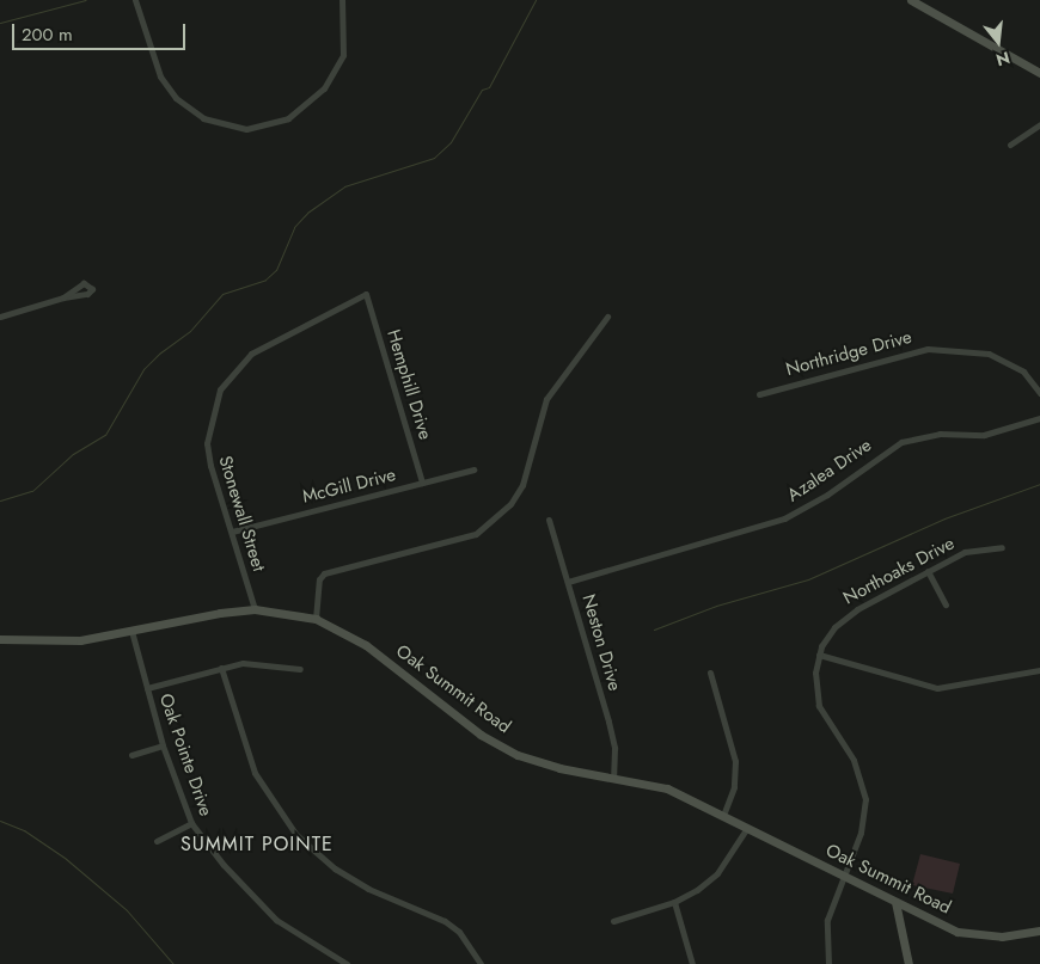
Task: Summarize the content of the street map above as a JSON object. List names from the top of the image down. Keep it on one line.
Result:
{"streets":{"main road":["Oak Summit Road"],"street":["Northridge Drive","Hemphill Drive","Azalea Drive","McGill Drive","Stonewall Street","Northoaks Drive","Neston Drive","Oak Pointe Drive"]},"crossings":[["Hemphill Drive","McGill Drive"],["Hemphill Drive","Stonewall Street"],["Azalea Drive","Neston Drive"],["McGill Drive","Stonewall Street"],["Stonewall Street","Oak Summit Road"],["Northoaks Drive","Oak Summit Road"],["Neston Drive","Oak Summit Road"],["Oak Summit Road","Oak Pointe Drive"]],"districts":["SUMMIT POINTE"],"scale_bar":"200 m","north":"bottom"}
